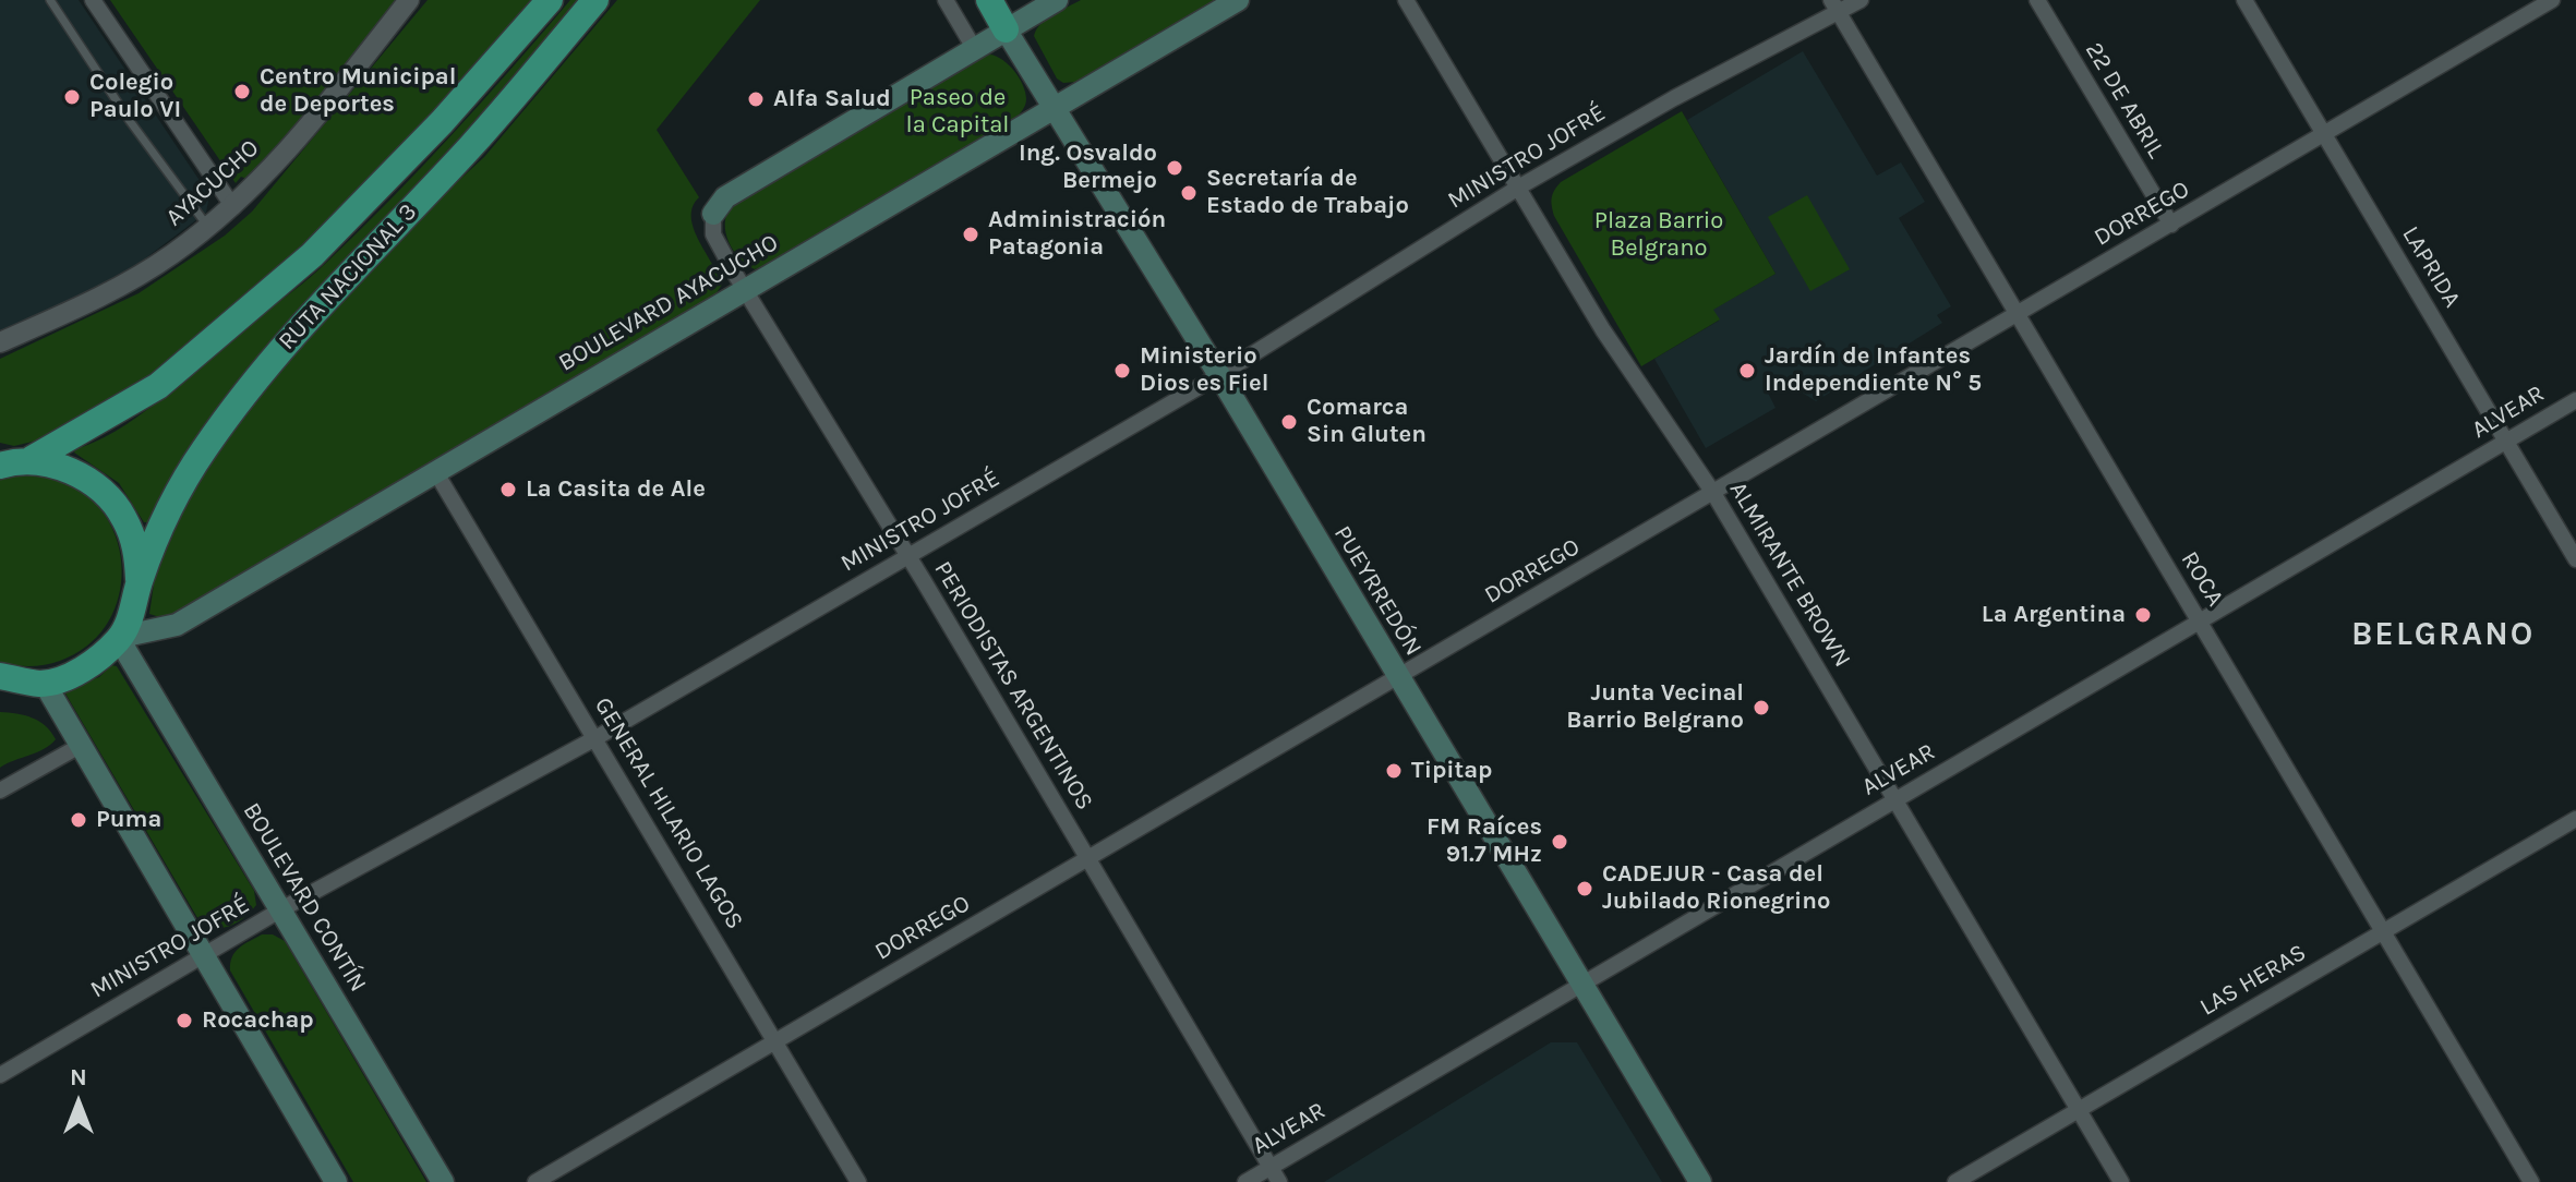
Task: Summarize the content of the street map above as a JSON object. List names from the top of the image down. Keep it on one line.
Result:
{"streets":{"highway":["RUTA NACIONAL 3"],"main road":["BOULEVARD AYACUCHO","PUEYRREDÓN","BOULEVARD CONTÍN"],"street":["22 DE ABRIL","MINISTRO JOFRÉ","AYACUCHO","DORREGO","LAPRIDA","ALVEAR","ALMIRANTE BROWN","ROCA","PERIODISTAS ARGENTINOS","GENERAL HILARIO LAGOS","LAS HERAS"]},"crossings":[["22 DE ABRIL","DORREGO"],["MINISTRO JOFRÉ","ALMIRANTE BROWN"],["MINISTRO JOFRÉ","ROCA"],["MINISTRO JOFRÉ","PUEYRREDÓN"],["MINISTRO JOFRÉ","PERIODISTAS ARGENTINOS"],["MINISTRO JOFRÉ","GENERAL HILARIO LAGOS"],["MINISTRO JOFRÉ","BOULEVARD CONTÍN"],["DORREGO","LAPRIDA"],["DORREGO","ALMIRANTE BROWN"],["DORREGO","ROCA"],["DORREGO","PUEYRREDÓN"],["DORREGO","PERIODISTAS ARGENTINOS"],["DORREGO","GENERAL HILARIO LAGOS"],["LAPRIDA","ALVEAR"],["RUTA NACIONAL 3","BOULEVARD AYACUCHO"],["RUTA NACIONAL 3","BOULEVARD CONTÍN"],["BOULEVARD AYACUCHO","PUEYRREDÓN"],["BOULEVARD AYACUCHO","PERIODISTAS ARGENTINOS"],["BOULEVARD AYACUCHO","GENERAL HILARIO LAGOS"],["BOULEVARD AYACUCHO","BOULEVARD CONTÍN"],["ALVEAR","ALMIRANTE BROWN"],["ALVEAR","ROCA"],["ALVEAR","PUEYRREDÓN"],["ALVEAR","PERIODISTAS ARGENTINOS"],["ALMIRANTE BROWN","LAS HERAS"],["ROCA","LAS HERAS"]],"districts":["BELGRANO"],"parks":["Paseo de la Capital","Plaza Barrio Belgrano"],"places":["Centro Municipal de Deportes","Colegio Paulo VI","Alfa Salud","Ing. Osvaldo Bermejo","Secretaría de Estado de Trabajo","Administración Patagonia","Ministerio Dios es Fiel","Jardín de Infantes Independiente N° 5","Comarca Sin Gluten","La Casita de Ale","La Argentina","Junta Vecinal Barrio Belgrano","Tipitap","Puma","FM Raíces 91.7 MHz","CADEJUR - Casa del Jubilado Rionegrino","Rocachap"],"north":"top"}
